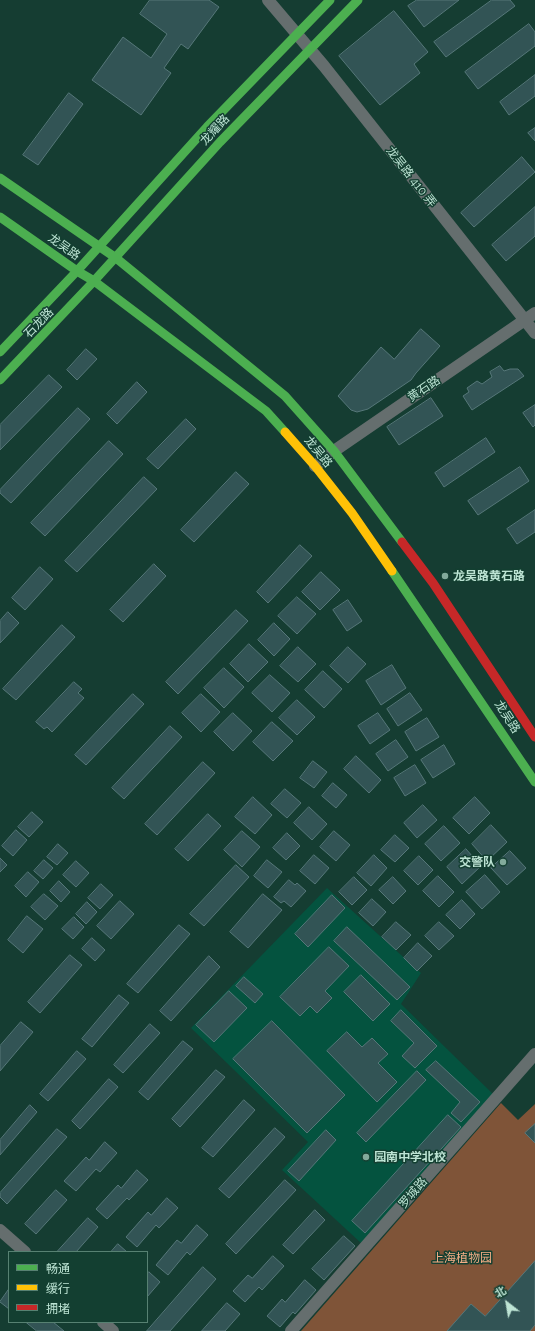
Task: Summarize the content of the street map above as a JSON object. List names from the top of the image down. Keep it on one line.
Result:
{"streets":{"main road":["龙耀路","龙吴路","石龙路"],"street":["龙吴路 410 弄","黄石路","罗城路"]},"crossings":[["龙耀路","龙吴路 410 弄"],["龙耀路","龙吴路"],["龙耀路","石龙路"],["龙吴路 410 弄","黄石路"],["龙吴路","石龙路"],["龙吴路","黄石路"]],"parks":["上海植物园"],"places":["龙吴路黄石路","交警队","园南中学北校"],"legend":["畅通","缓行","拥堵"],"north":"top left"}
